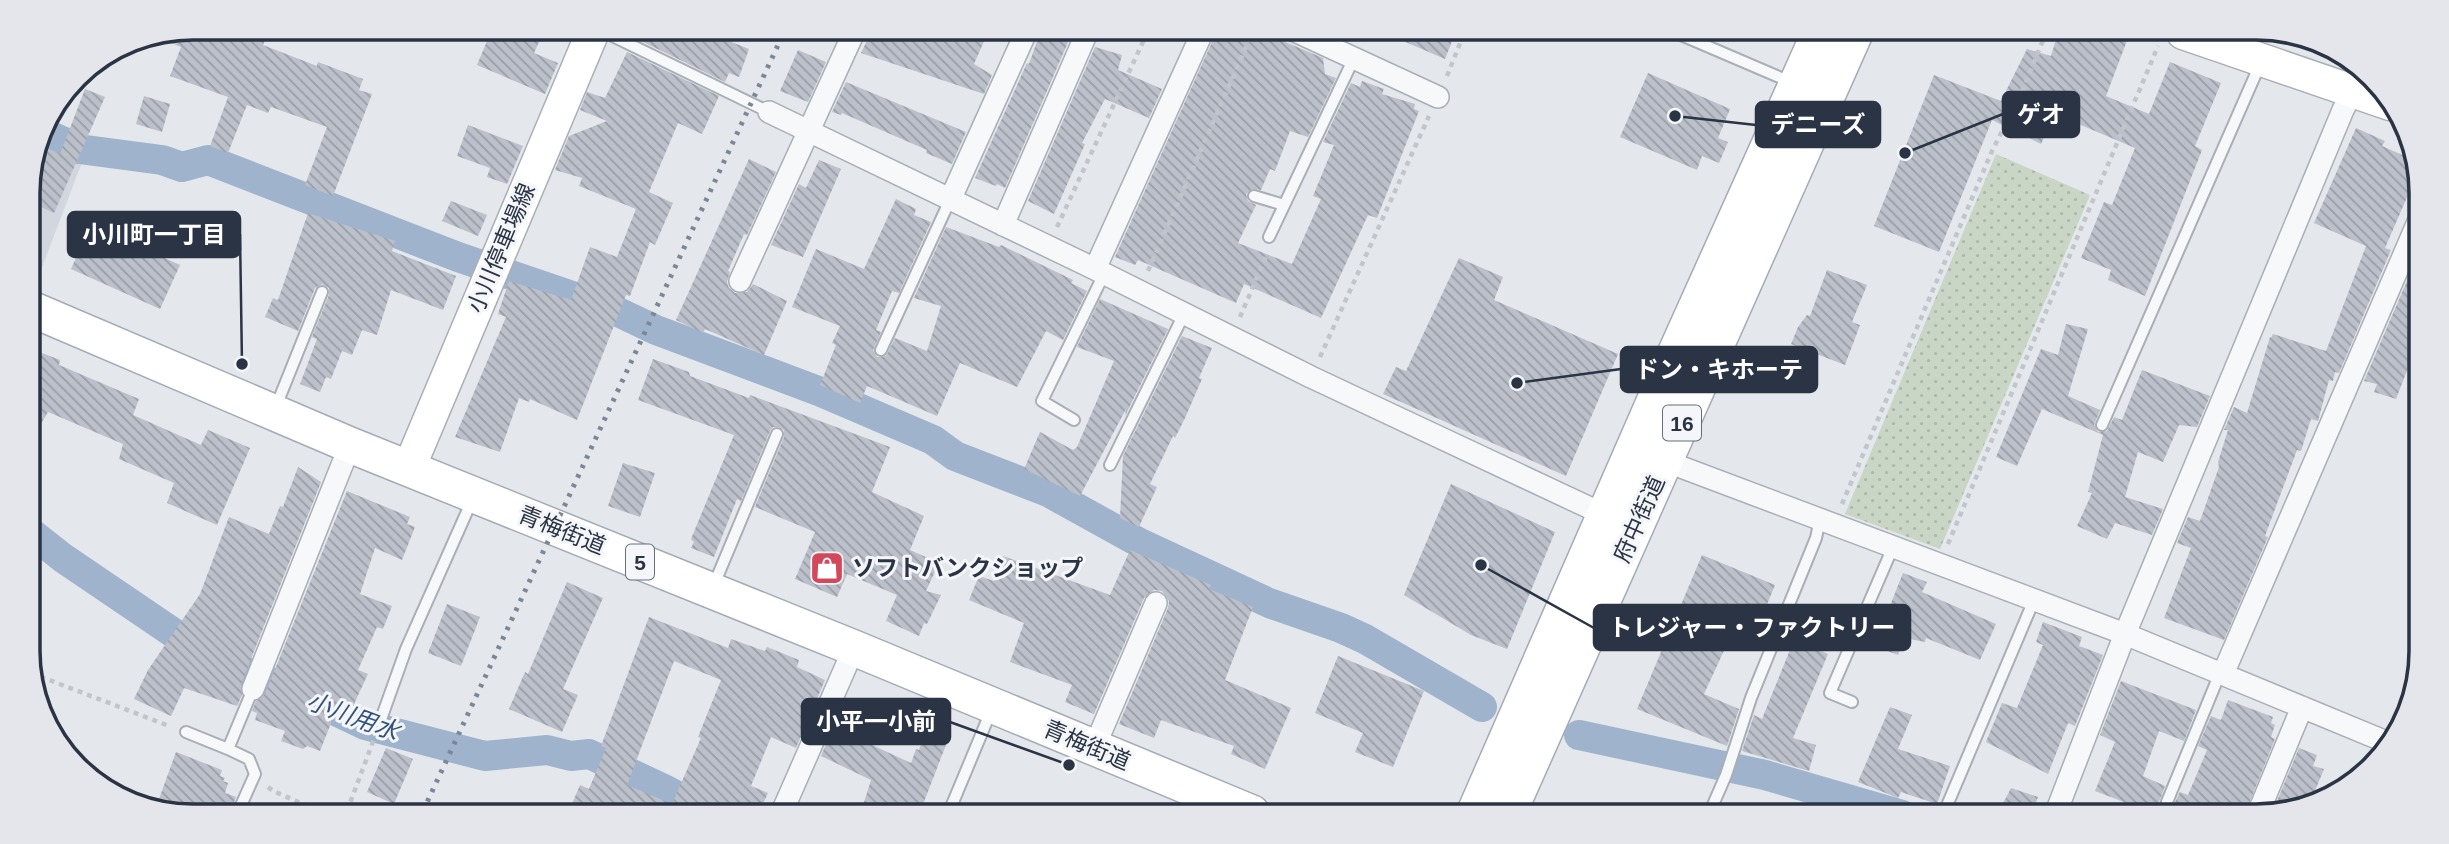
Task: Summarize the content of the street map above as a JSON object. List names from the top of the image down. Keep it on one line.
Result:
{"streets":{"main road":["小川停車場線","16","府中街道","青梅街道","5"]},"crossings":[["小川停車場線","青梅街道"]],"water":["小川用水"],"places":{"other":["デニーズ","ゲオ","小川町一丁目","ドン・キホーテ","トレジャー・ファクトリー","小平一小前"],"shop":["ソフトバンクショップ"]}}
